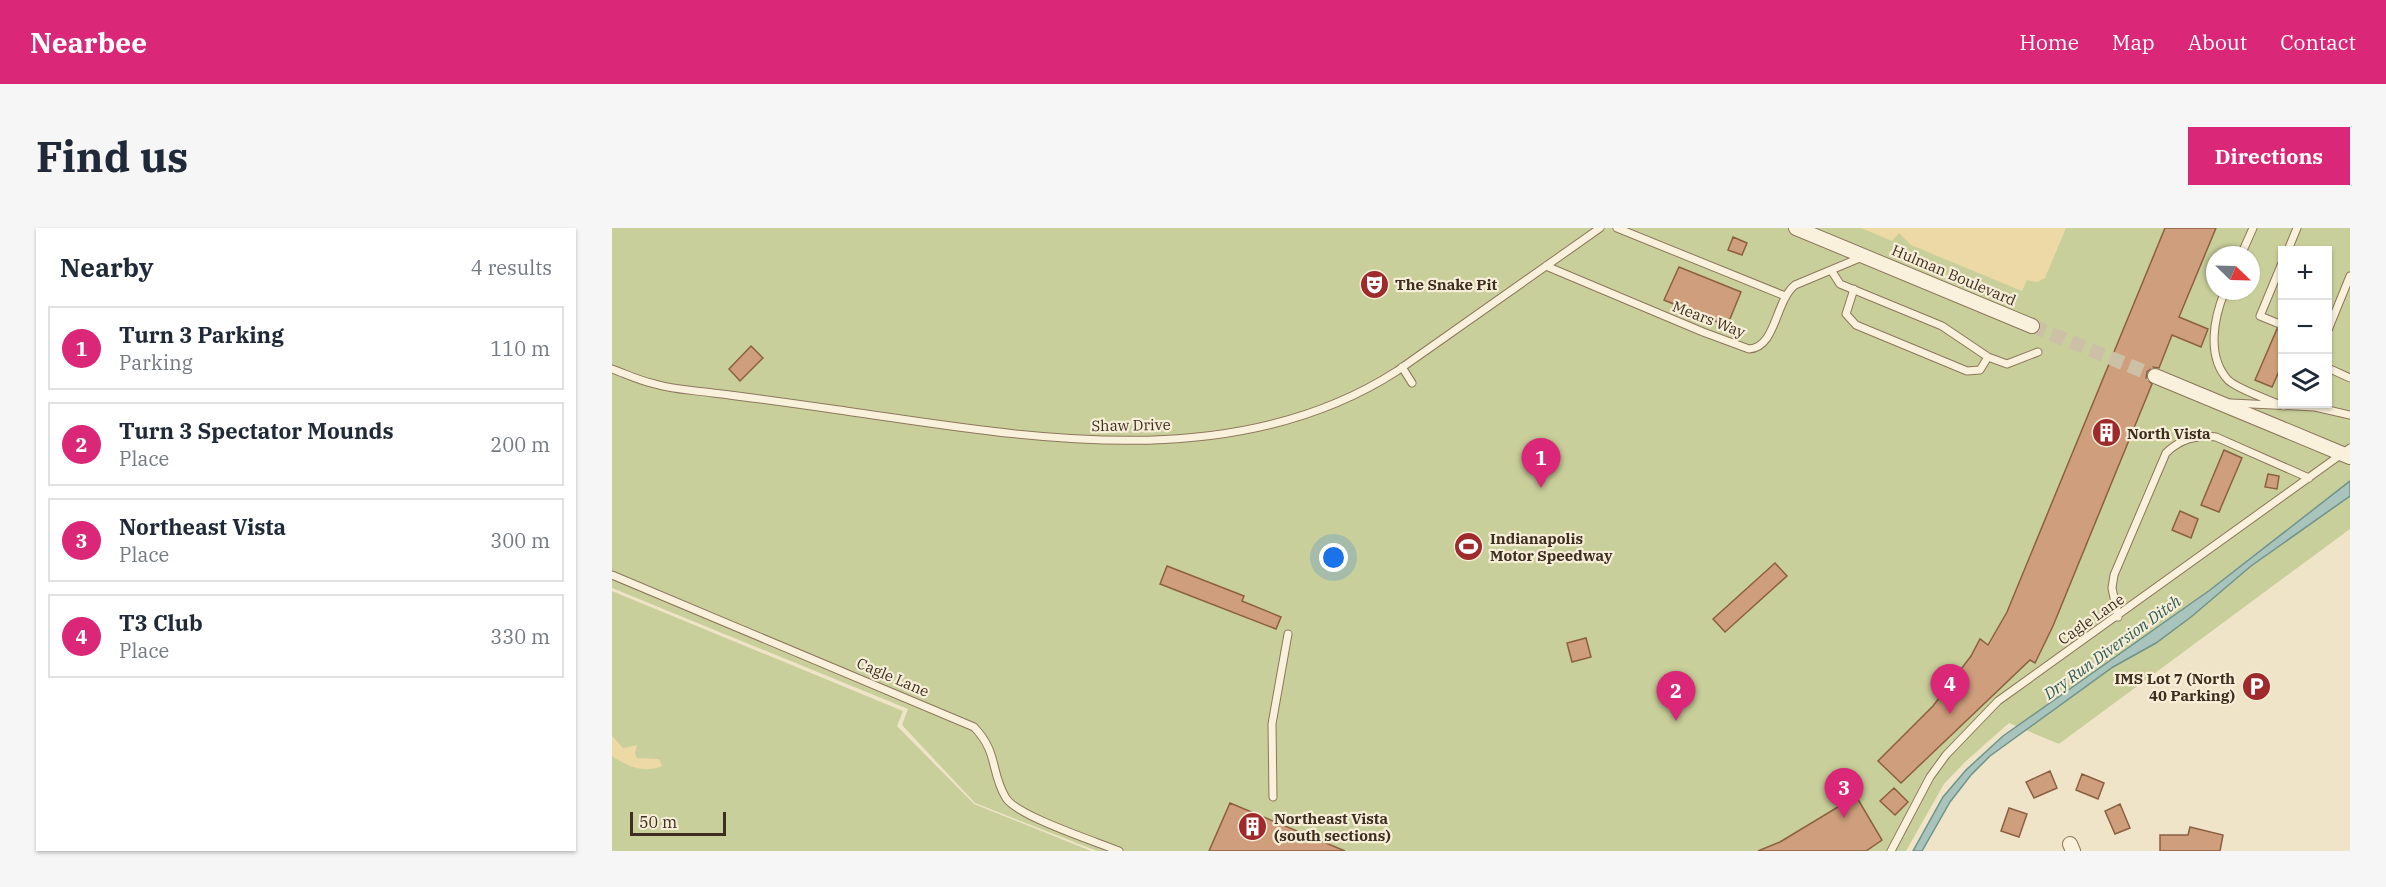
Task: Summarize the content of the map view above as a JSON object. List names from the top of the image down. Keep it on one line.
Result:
{"streets":{"street":["Hulman Boulevard"],"lane":["Mears Way","Shaw Drive","Cagle Lane"]},"crossings":[["Mears Way","Shaw Drive"]],"water":["Dry Run Diversion Ditch"],"places":{"theatre":["The Snake Pit"],"building":["North Vista","Northeast Vista (south sections)"],"sports":["Indianapolis Motor Speedway"],"parking":["IMS Lot 7 (North 40 Parking)"]},"scale_bar":"50 m","north":"bottom right","page":{"header":"Nearbee","nav":["Home","Map","About","Contact"],"buttons":"Directions","title":"Find us","heading":["Nearby","4 results"],"map_buttons":["+","−"],"list":[{"mark":"1","name":"Turn 3 Parking","note":"Parking","value":"110 m"},{"mark":"2","name":"Turn 3 Spectator Mounds","note":"Place","value":"200 m"},{"mark":"3","name":"Northeast Vista","note":"Place","value":"300 m"},{"mark":"4","name":"T3 Club","note":"Place","value":"330 m"}],"pins":["1","4","2","3"],"scale":"50 m"}}
